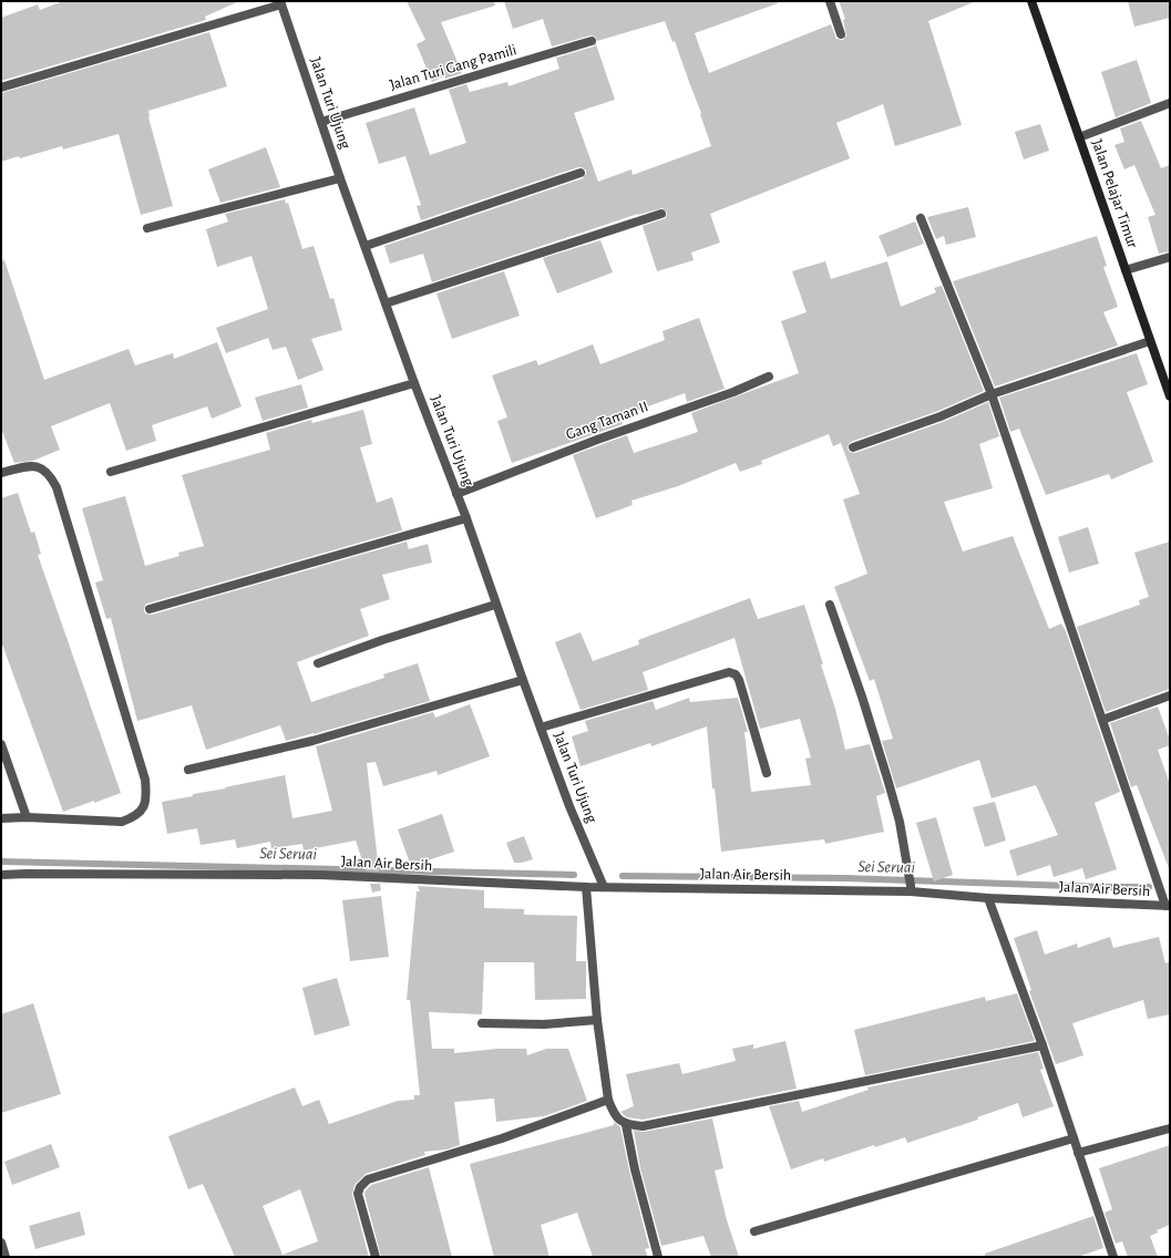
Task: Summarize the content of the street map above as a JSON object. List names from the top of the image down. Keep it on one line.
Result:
{"streets":{"street":["Jalan Turi Gang Pamili","Jalan Turi Ujung","Jalan Pelajar Timur","Gang Taman II","Jalan Air Bersih"]},"crossings":[["Jalan Turi Gang Pamili","Jalan Turi Ujung"],["Jalan Turi Ujung","Gang Taman II"],["Jalan Turi Ujung","Jalan Air Bersih"]],"water":["Sei Seruai"]}
